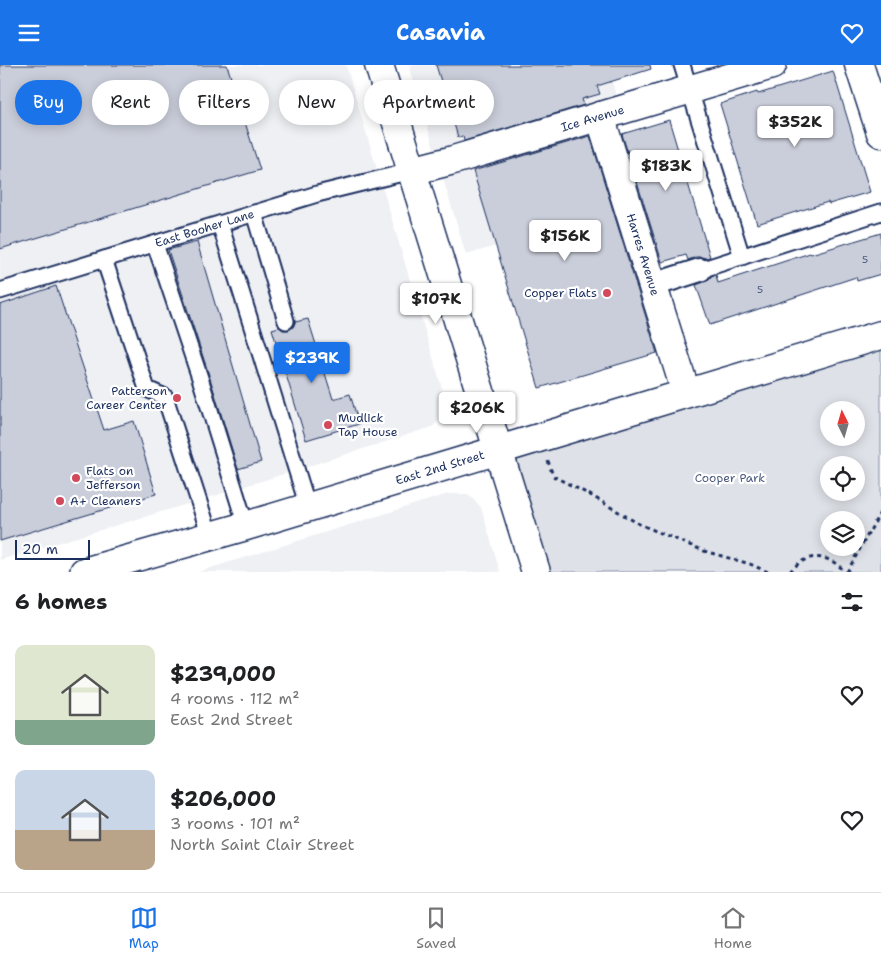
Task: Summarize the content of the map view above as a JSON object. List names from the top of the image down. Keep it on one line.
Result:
{"streets":{"street":["Ice Avenue","Harres Avenue","East 2nd Street"],"lane":["East Booher Lane"]},"crossings":[["Ice Avenue","East Booher Lane"],["Ice Avenue","Harres Avenue"],["Harres Avenue","East 2nd Street"]],"parks":["Cooper Park"],"places":["Copper Flats","Patterson Career Center","Mudlick Tap House","Flats on Jefferson","A+ Cleaners"],"house_numbers":["5","5"],"scale_bar":"20 m","north":"top","page":{"header":"Casavia","chip":["Buy","Rent","Filters","New","Apartment"],"price":["$352K","$183K","$156K","$107K","$239K","$206K"],"scale":"20 m","heading":"6 homes","list":[{"name":"$239,000","note":"4 rooms · 112 m² · East 2nd Street"},{"name":"$206,000","note":"3 rooms · 101 m² · North Saint Clair Street"}],"tabs":["Map","Saved","Home"]}}
